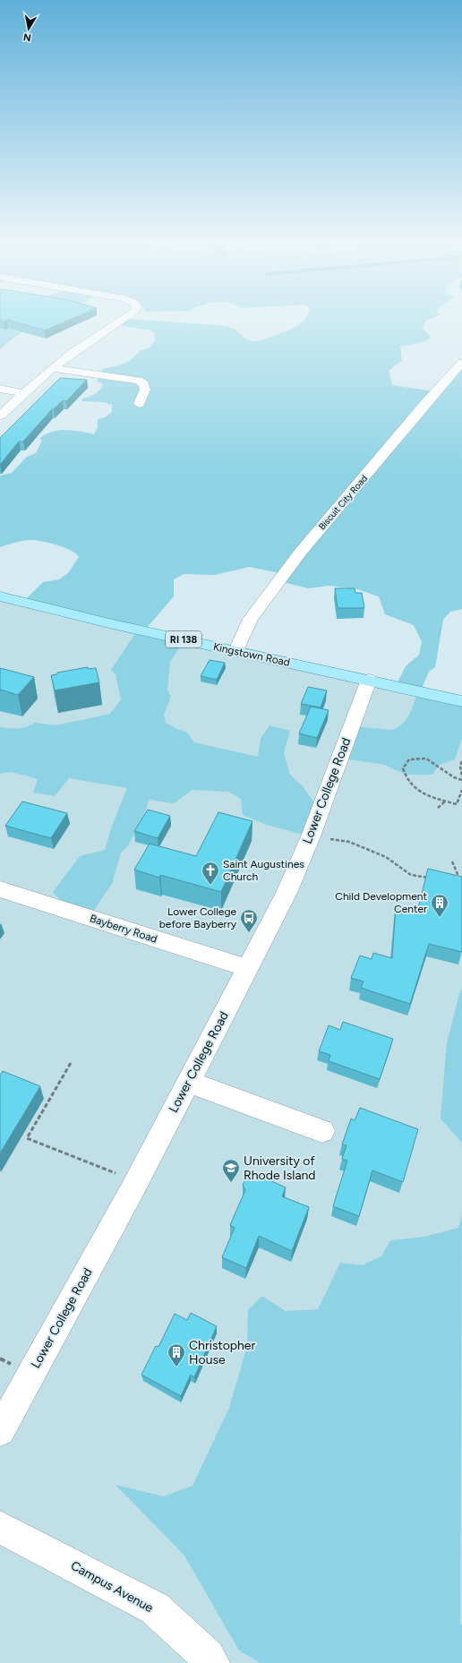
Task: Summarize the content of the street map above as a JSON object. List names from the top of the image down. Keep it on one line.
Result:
{"streets":{"main road":["RI 138","Kingstown Road"],"street":["Biscuit City Road","Lower College Road","Bayberry Road","Campus Avenue"]},"crossings":[["Biscuit City Road","Kingstown Road"],["Kingstown Road","Lower College Road"],["Lower College Road","Bayberry Road"]],"places":{"church":["Saint Augustines Church"],"building":["Child Development Center","Christopher House"],"bus stop":["Lower College before Bayberry"],"school or university":["University of Rhode Island"]},"north":"bottom"}
